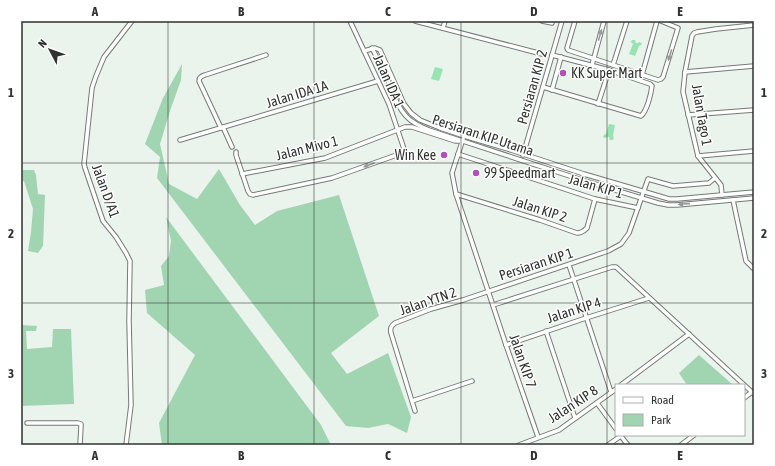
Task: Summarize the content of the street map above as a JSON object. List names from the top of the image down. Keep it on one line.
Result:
{"streets":{"street":["Jalan IDA 1","Persiaran KIP 2","Jalan IDA 1A","Jalan Tago 1","Persiaran KIP Utama","Jalan Mivo 1","Jalan KIP 1","Jalan D/A1","Jalan KIP 2","Persiaran KIP 1","Jalan YTN 2","Jalan KIP 4","Jalan KIP 7","Jalan KIP 8"]},"crossings":[["Jalan IDA 1","Jalan IDA 1A"],["Jalan IDA 1","Jalan Mivo 1"],["Persiaran KIP 2","Persiaran KIP Utama"],["Jalan Tago 1","Persiaran KIP Utama"],["Persiaran KIP Utama","Jalan Mivo 1"],["Persiaran KIP Utama","Persiaran KIP 1"],["Jalan Mivo 1","Persiaran KIP 1"],["Jalan KIP 1","Jalan KIP 2"],["Jalan KIP 1","Persiaran KIP 1"],["Jalan KIP 2","Persiaran KIP 1"],["Persiaran KIP 1","Jalan YTN 2"],["Persiaran KIP 1","Jalan KIP 7"],["Jalan YTN 2","Jalan KIP 7"],["Jalan KIP 4","Jalan KIP 7"],["Jalan KIP 7","Jalan KIP 8"]],"places":["KK Super Mart","Win Kee","99 Speedmart"],"legend":["Road","Park"],"north":"top left","grid":{"columns":["A","B","C","D","E"],"rows":["1","2","3"]}}
